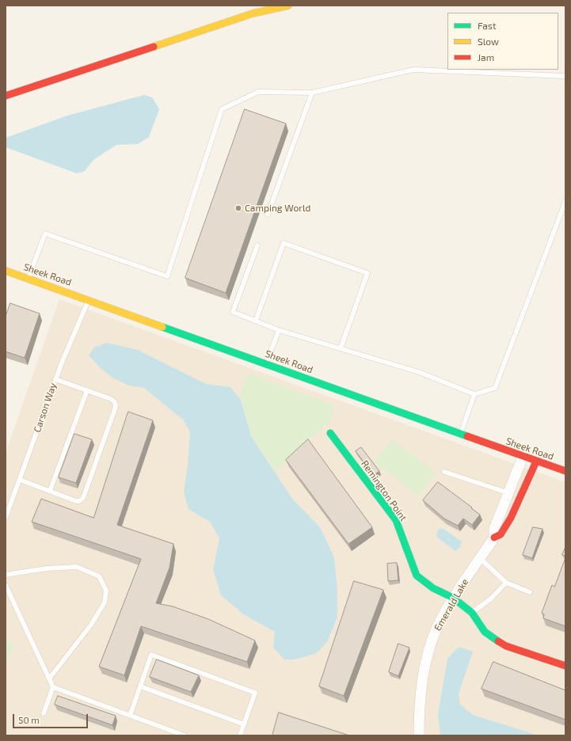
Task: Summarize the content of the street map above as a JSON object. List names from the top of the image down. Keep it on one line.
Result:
{"streets":{"main road":["Sheek Road","Remington Point","Emerald Lake"],"lane":["Carson Way"]},"crossings":[["Sheek Road","Carson Way"],["Sheek Road","Emerald Lake"],["Remington Point","Emerald Lake"]],"places":["Camping World"],"legend":["Fast","Slow","Jam"],"scale_bar":"50 m"}
